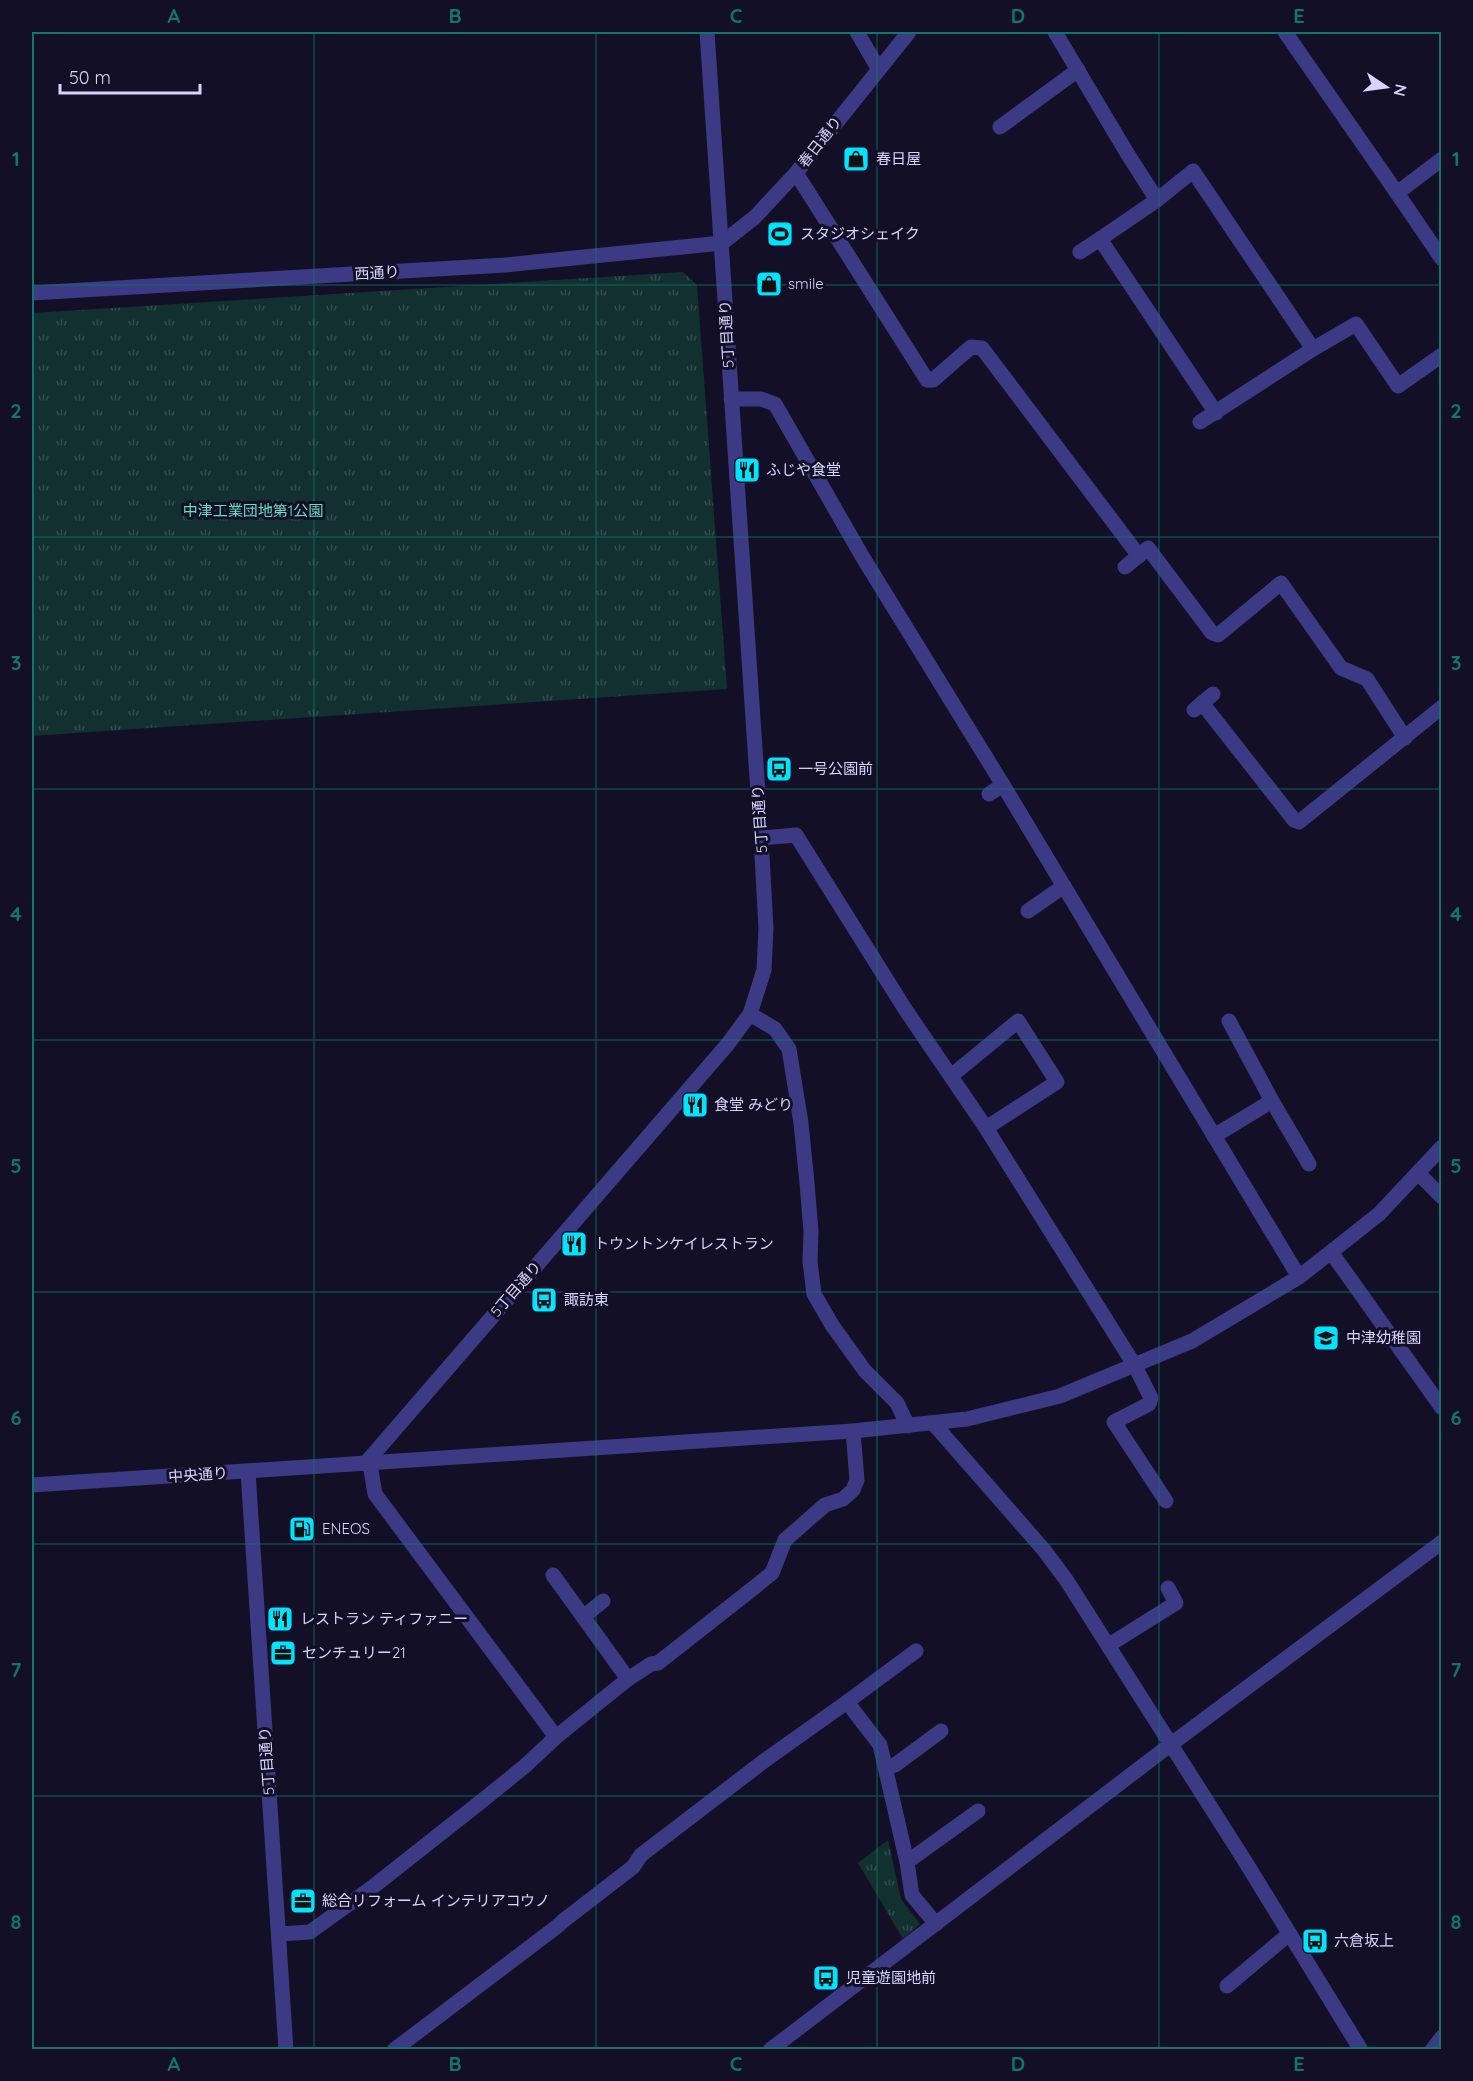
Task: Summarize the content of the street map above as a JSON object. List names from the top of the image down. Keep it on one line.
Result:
{"streets":{"street":["春日通り","西通り","5丁目通り","中央通り"]},"crossings":[["春日通り","西通り"],["春日通り","5丁目通り"],["西通り","5丁目通り"],["5丁目通り","中央通り"]],"parks":["中津工業団地第1公園"],"places":{"shop":["春日屋","smile"],"sports":["スタジオシェイク"],"restaurant":["ふじや食堂","食堂 みどり","トウントンケイレストラン","レストラン ティファニー"],"bus stop":["一号公園前","諏訪東","六倉坂上","児童遊園地前"],"school or university":["中津幼稚園"],"fuel station":["ENEOS"],"office":["センチュリー21","総合リフォーム インテリアコウノ"]},"scale_bar":"50 m","north":"right","grid":{"columns":["A","B","C","D","E"],"rows":["1","2","3","4","5","6","7","8"]}}
